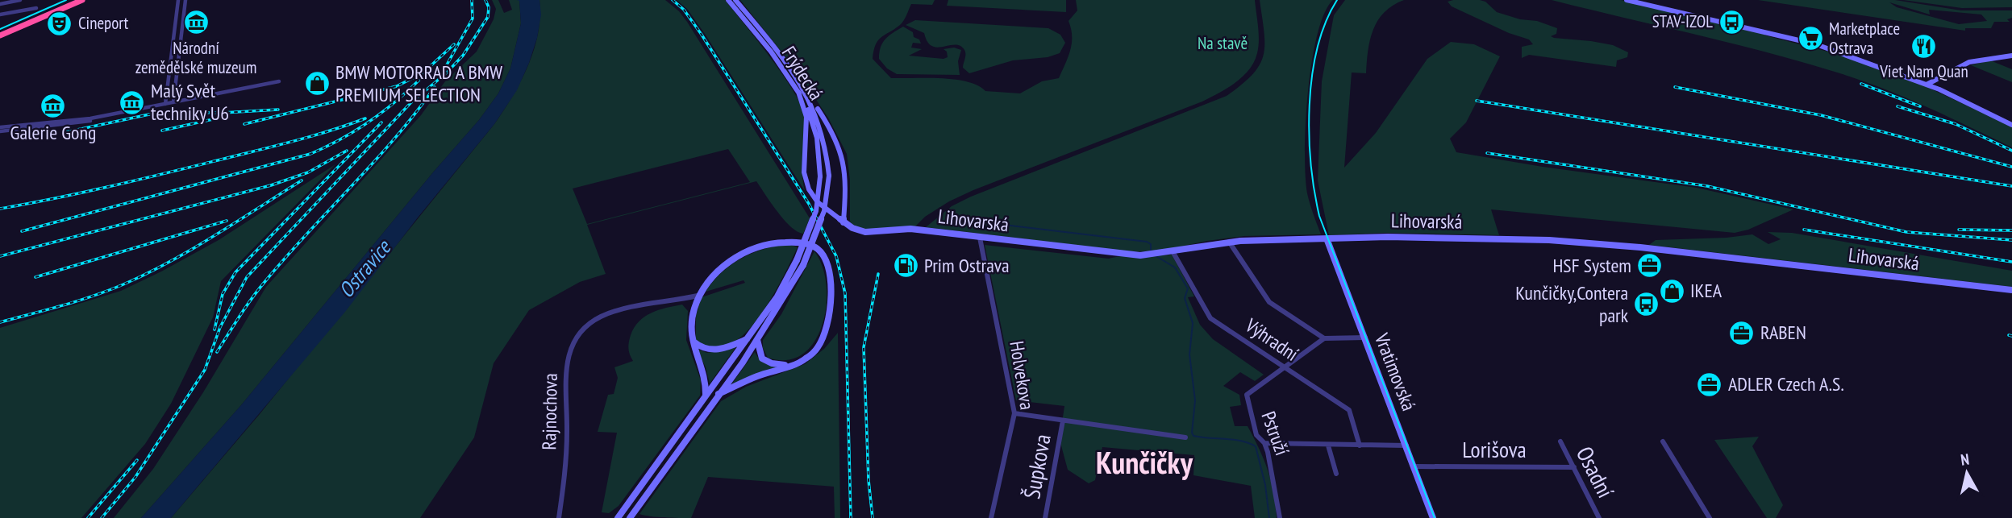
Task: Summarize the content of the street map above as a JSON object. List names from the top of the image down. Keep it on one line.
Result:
{"streets":{"main road":["Frýdecká","Lihovarská","Vratimovská"],"street":["Výhradní","Holvekova","Rajnochova","Pstruží","Lorišova","Šupkova","Osadní"]},"crossings":[["Frýdecká","Lihovarská"],["Lihovarská","Výhradní"],["Lihovarská","Vratimovská"],["Lihovarská","Holvekova"],["Výhradní","Pstruží"],["Vratimovská","Lorišova"],["Lorišova","Osadní"]],"districts":["Kunčičky"],"water":["Ostravice"],"parks":["Na stavě"],"places":{"bus stop":["STAV-IZOL","Kunčičky,Contera park"],"museum":["Národní zemědělské muzeum","Malý Svět techniky U6","Galerie Gong"],"theatre":["Cineport"],"supermarket":["Marketplace Ostrava"],"restaurant":["Viet Nam Quan"],"shop":["BMW MOTORRAD A BMW PREMIUM SELECTION","IKEA"],"fuel station":["Prim Ostrava"],"office":["HSF System","RABEN","ADLER Czech A.S."]},"north":"top"}
